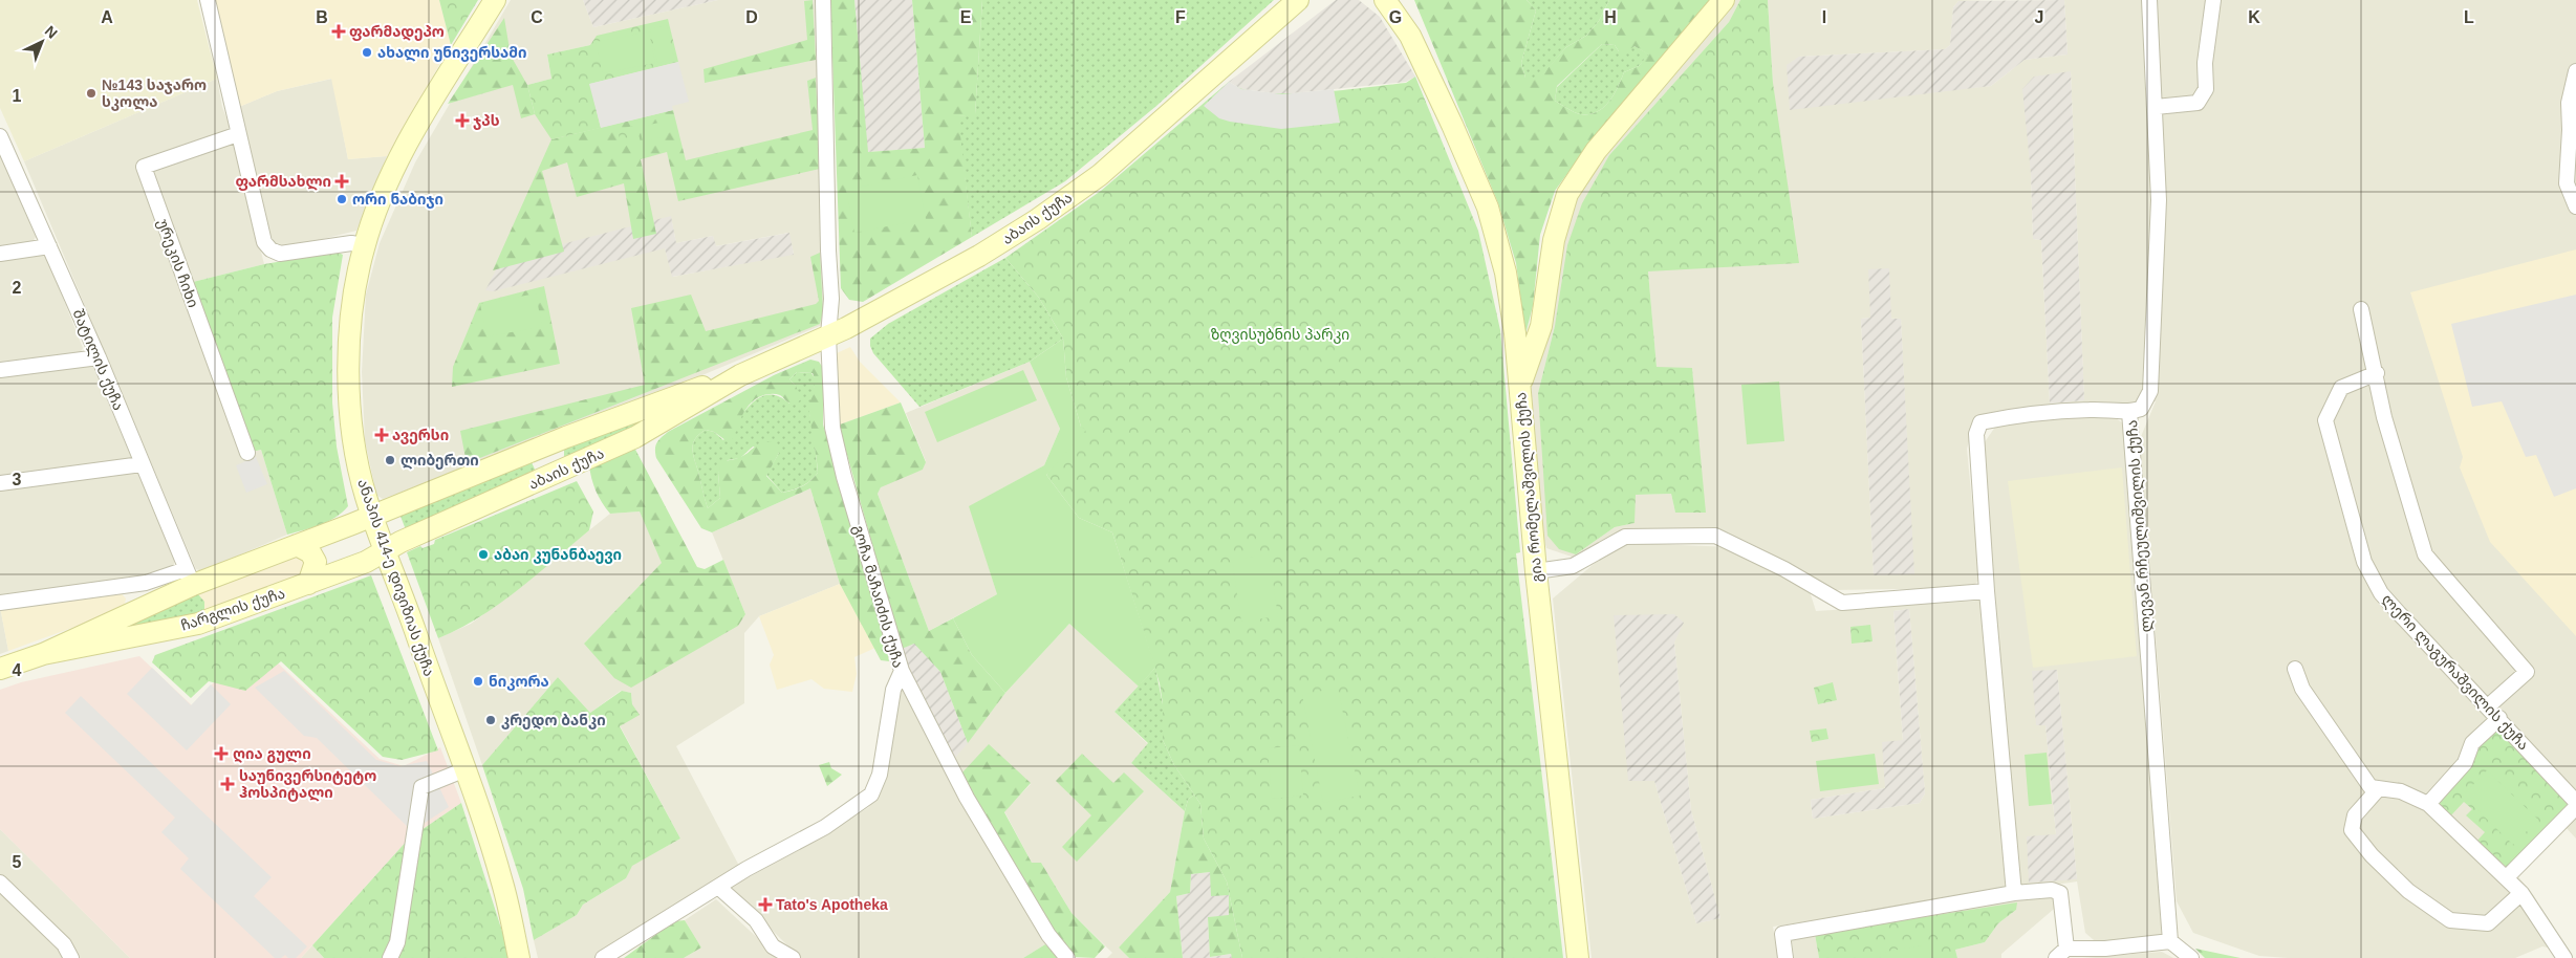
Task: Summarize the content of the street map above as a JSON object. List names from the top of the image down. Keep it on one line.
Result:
{"streets":{"street":["აბაის ქუჩა","ურეკის ჩიხი","შატილის ქუჩა","გია რომელაშვილის ქუჩა","ლევან რჩეულიშვილის ქუჩა","ანაპის 414-ე დივიზიას ქუჩა","გოჩა მაჩაიძის ქუჩა","ჩარგლის ქუჩა","ლერი ლაგურაშვილის ქუჩა"]},"crossings":[["აბაის ქუჩა","ანაპის 414-ე დივიზიას ქუჩა"],["აბაის ქუჩა","გოჩა მაჩაიძის ქუჩა"],["აბაის ქუჩა","ჩარგლის ქუჩა"],["შატილის ქუჩა","ჩარგლის ქუჩა"],["ანაპის 414-ე დივიზიას ქუჩა","ჩარგლის ქუჩა"]],"parks":["ზღვისუბნის პარკი"],"places":{"health":["ფარმადეპო","ჯპს","ფარმსახლი","ავერსი","ღია გული","საუნივერსიტეტო ჰოსპიტალი","Tato's Apotheka"],"other":["ახალი უნივერსამი","№143 საჯარო სკოლა","ორი ნაბიჯი","ლიბერთი","აბაი კუნანბაევი","ნიკორა","კრედო ბანკი"]},"north":"top right","grid":{"columns":["A","B","C","D","E","F","G","H","I","J","K","L"],"rows":["1","2","3","4","5"]}}
